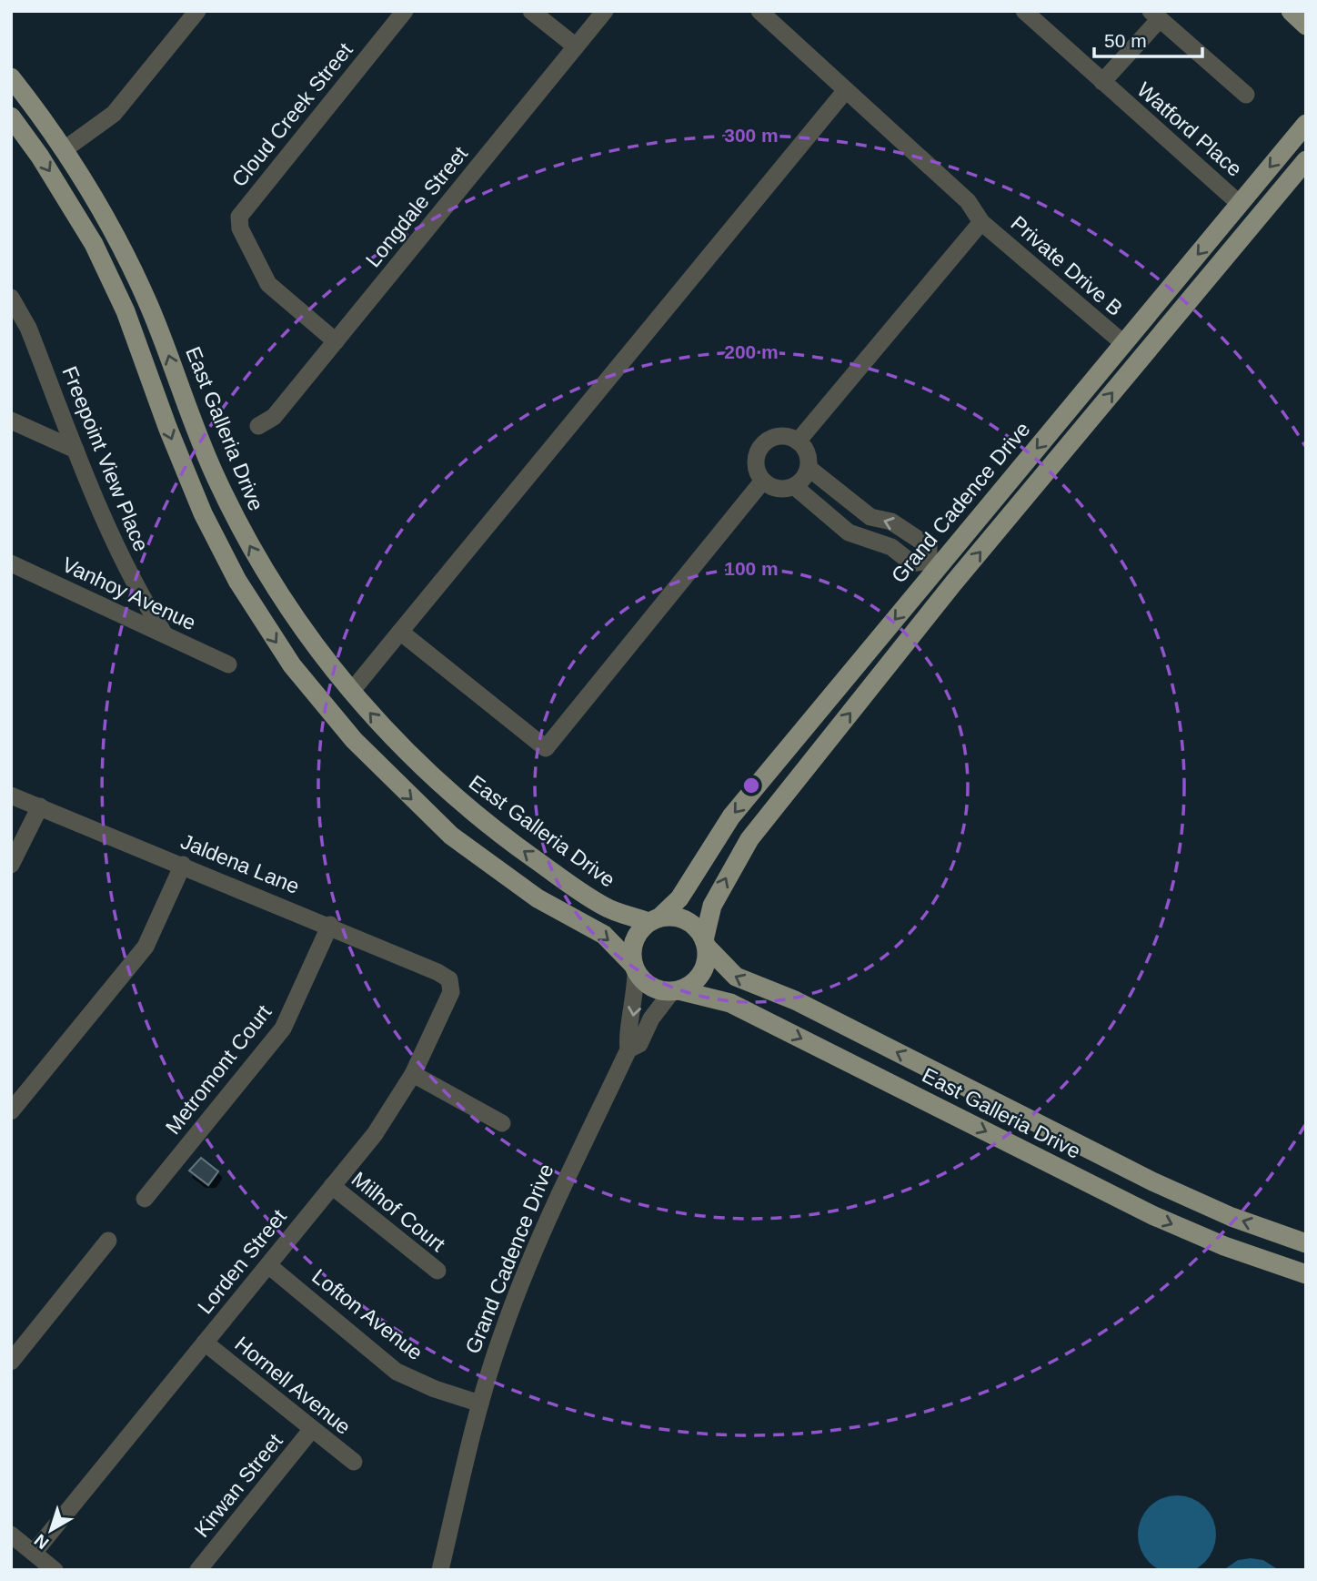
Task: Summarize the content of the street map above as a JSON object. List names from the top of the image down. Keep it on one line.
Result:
{"streets":{"main road":["East Galleria Drive","Grand Cadence Drive"],"street":["Cloud Creek Street","Watford Place","Longdale Street","Private Drive B","Freepoint View Place","Vanhoy Avenue","Jaldena Lane","Metromont Court","Milhof Court","Lorden Street","Lofton Avenue","Hornell Avenue","Kirwan Street"]},"crossings":[["Cloud Creek Street","Longdale Street"],["Watford Place","Grand Cadence Drive"],["Private Drive B","Grand Cadence Drive"],["East Galleria Drive","Grand Cadence Drive"],["Freepoint View Place","Vanhoy Avenue"],["Grand Cadence Drive","Lofton Avenue"],["Jaldena Lane","Metromont Court"],["Jaldena Lane","Lorden Street"],["Milhof Court","Lorden Street"],["Lorden Street","Lofton Avenue"],["Lorden Street","Hornell Avenue"],["Hornell Avenue","Kirwan Street"]],"scale_bar":"50 m","north":"bottom left","rings":["300 m","200 m","100 m"]}
